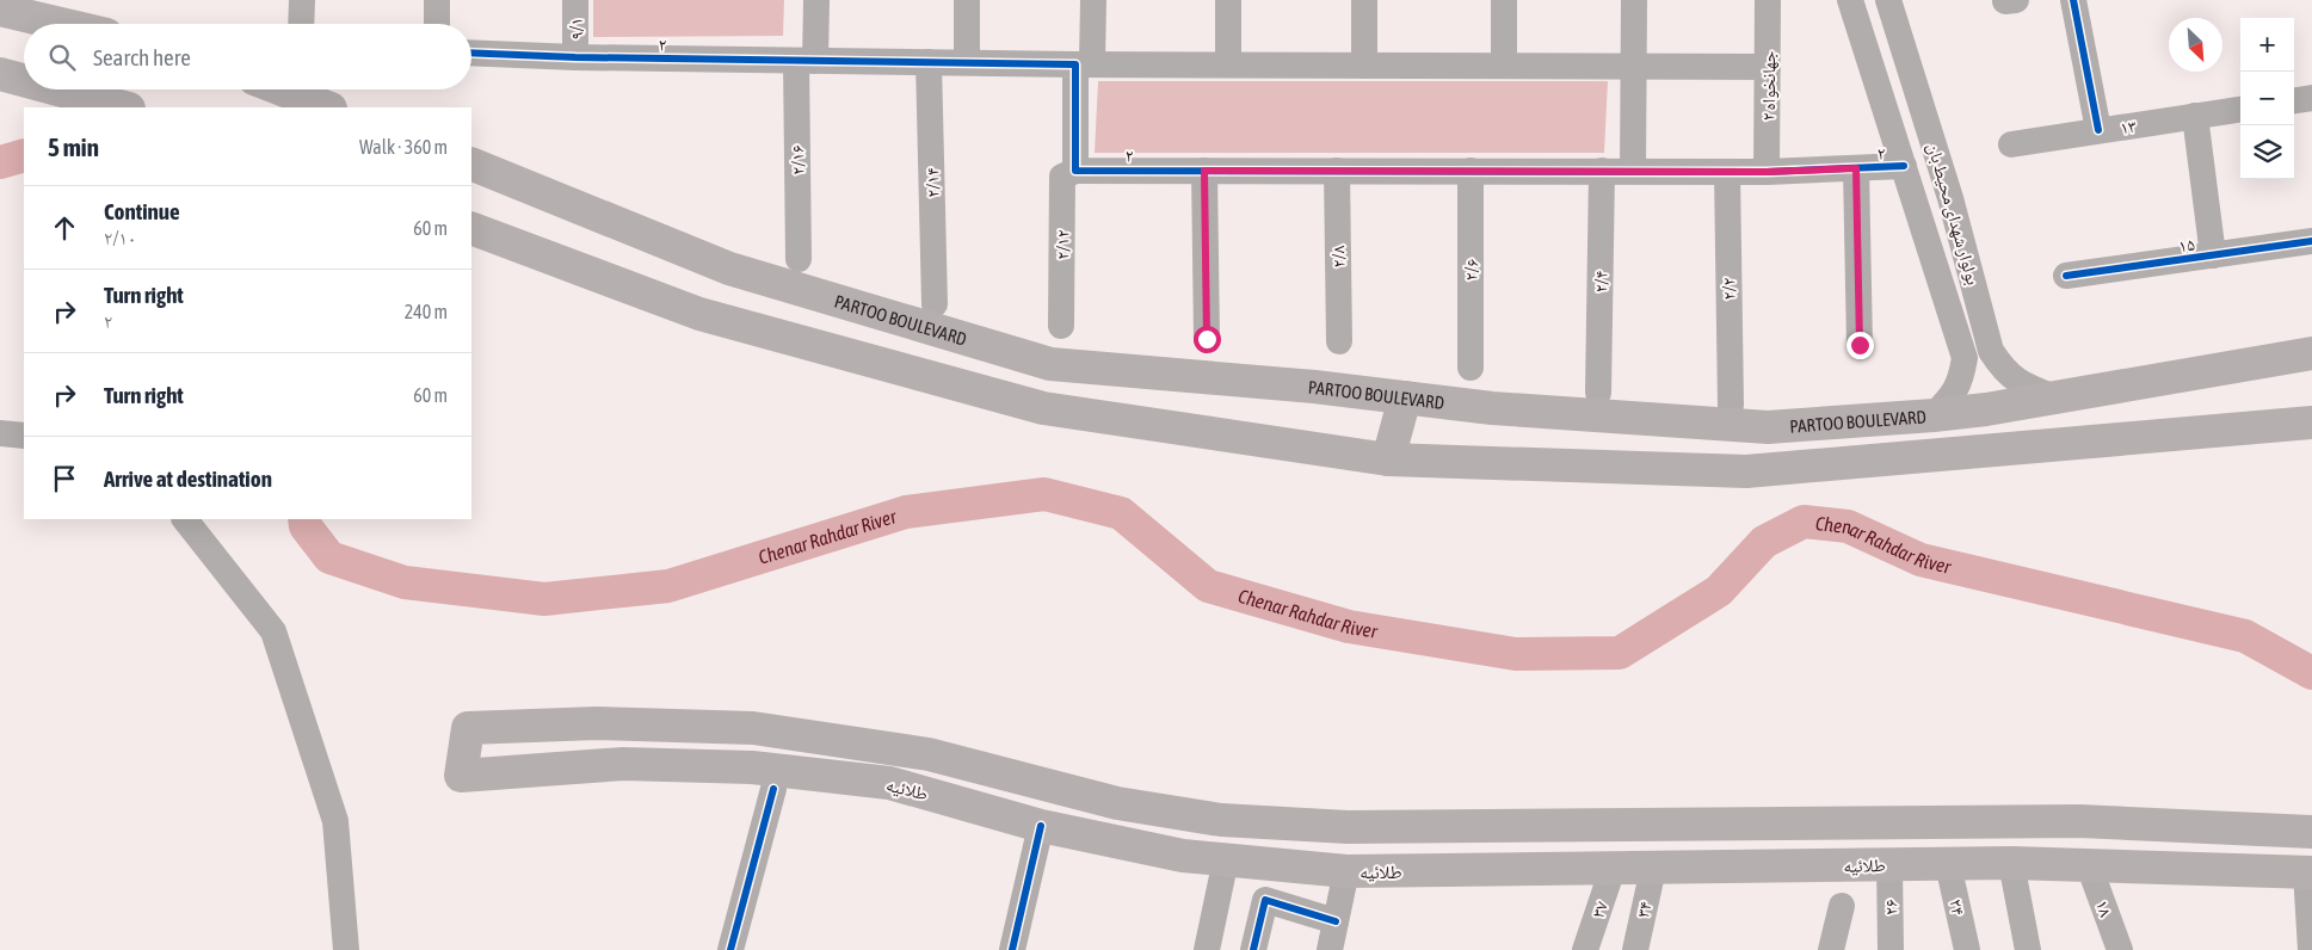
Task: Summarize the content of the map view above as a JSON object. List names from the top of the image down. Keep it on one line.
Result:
{"streets":{"main road":["PARTOO BOULEVARD","طلائیه"],"street":["۹/۱","۲","جهانخواه ۲","۱۳","۲/۱۶","۲/۱۴","بولوار شهدای محیط بان","۲/۱۲","۱۵","۲/۸","۲/۶","۲/۴","۲/۲","۲۶","۲۴","۱۸","۳۷","۳۴"]},"crossings":[["۹/۱","۲"],["۲","جهانخواه ۲"],["۲","۲/۱۶"],["۲","۲/۱۴"],["۲","بولوار شهدای محیط بان"],["۲","۲/۱۲"],["۲","۲/۸"],["۲","۲/۶"],["۲","۲/۴"],["۲","۲/۲"],["بولوار شهدای محیط بان","PARTOO BOULEVARD"],["طلائیه","۲۶"],["طلائیه","۲۴"],["طلائیه","۱۸"],["طلائیه","۳۷"],["طلائیه","۳۴"]],"water":["Chenar Rahdar River"],"north":"bottom right","page":{"map_buttons":["+","−"],"search":"Search here","heading":["5 min","Walk · 360 m"],"list":[["Continue","۲/۱۰","60 m"],["Turn right","۲","240 m"],["Turn right","60 m"],"Arrive at destination"]}}
